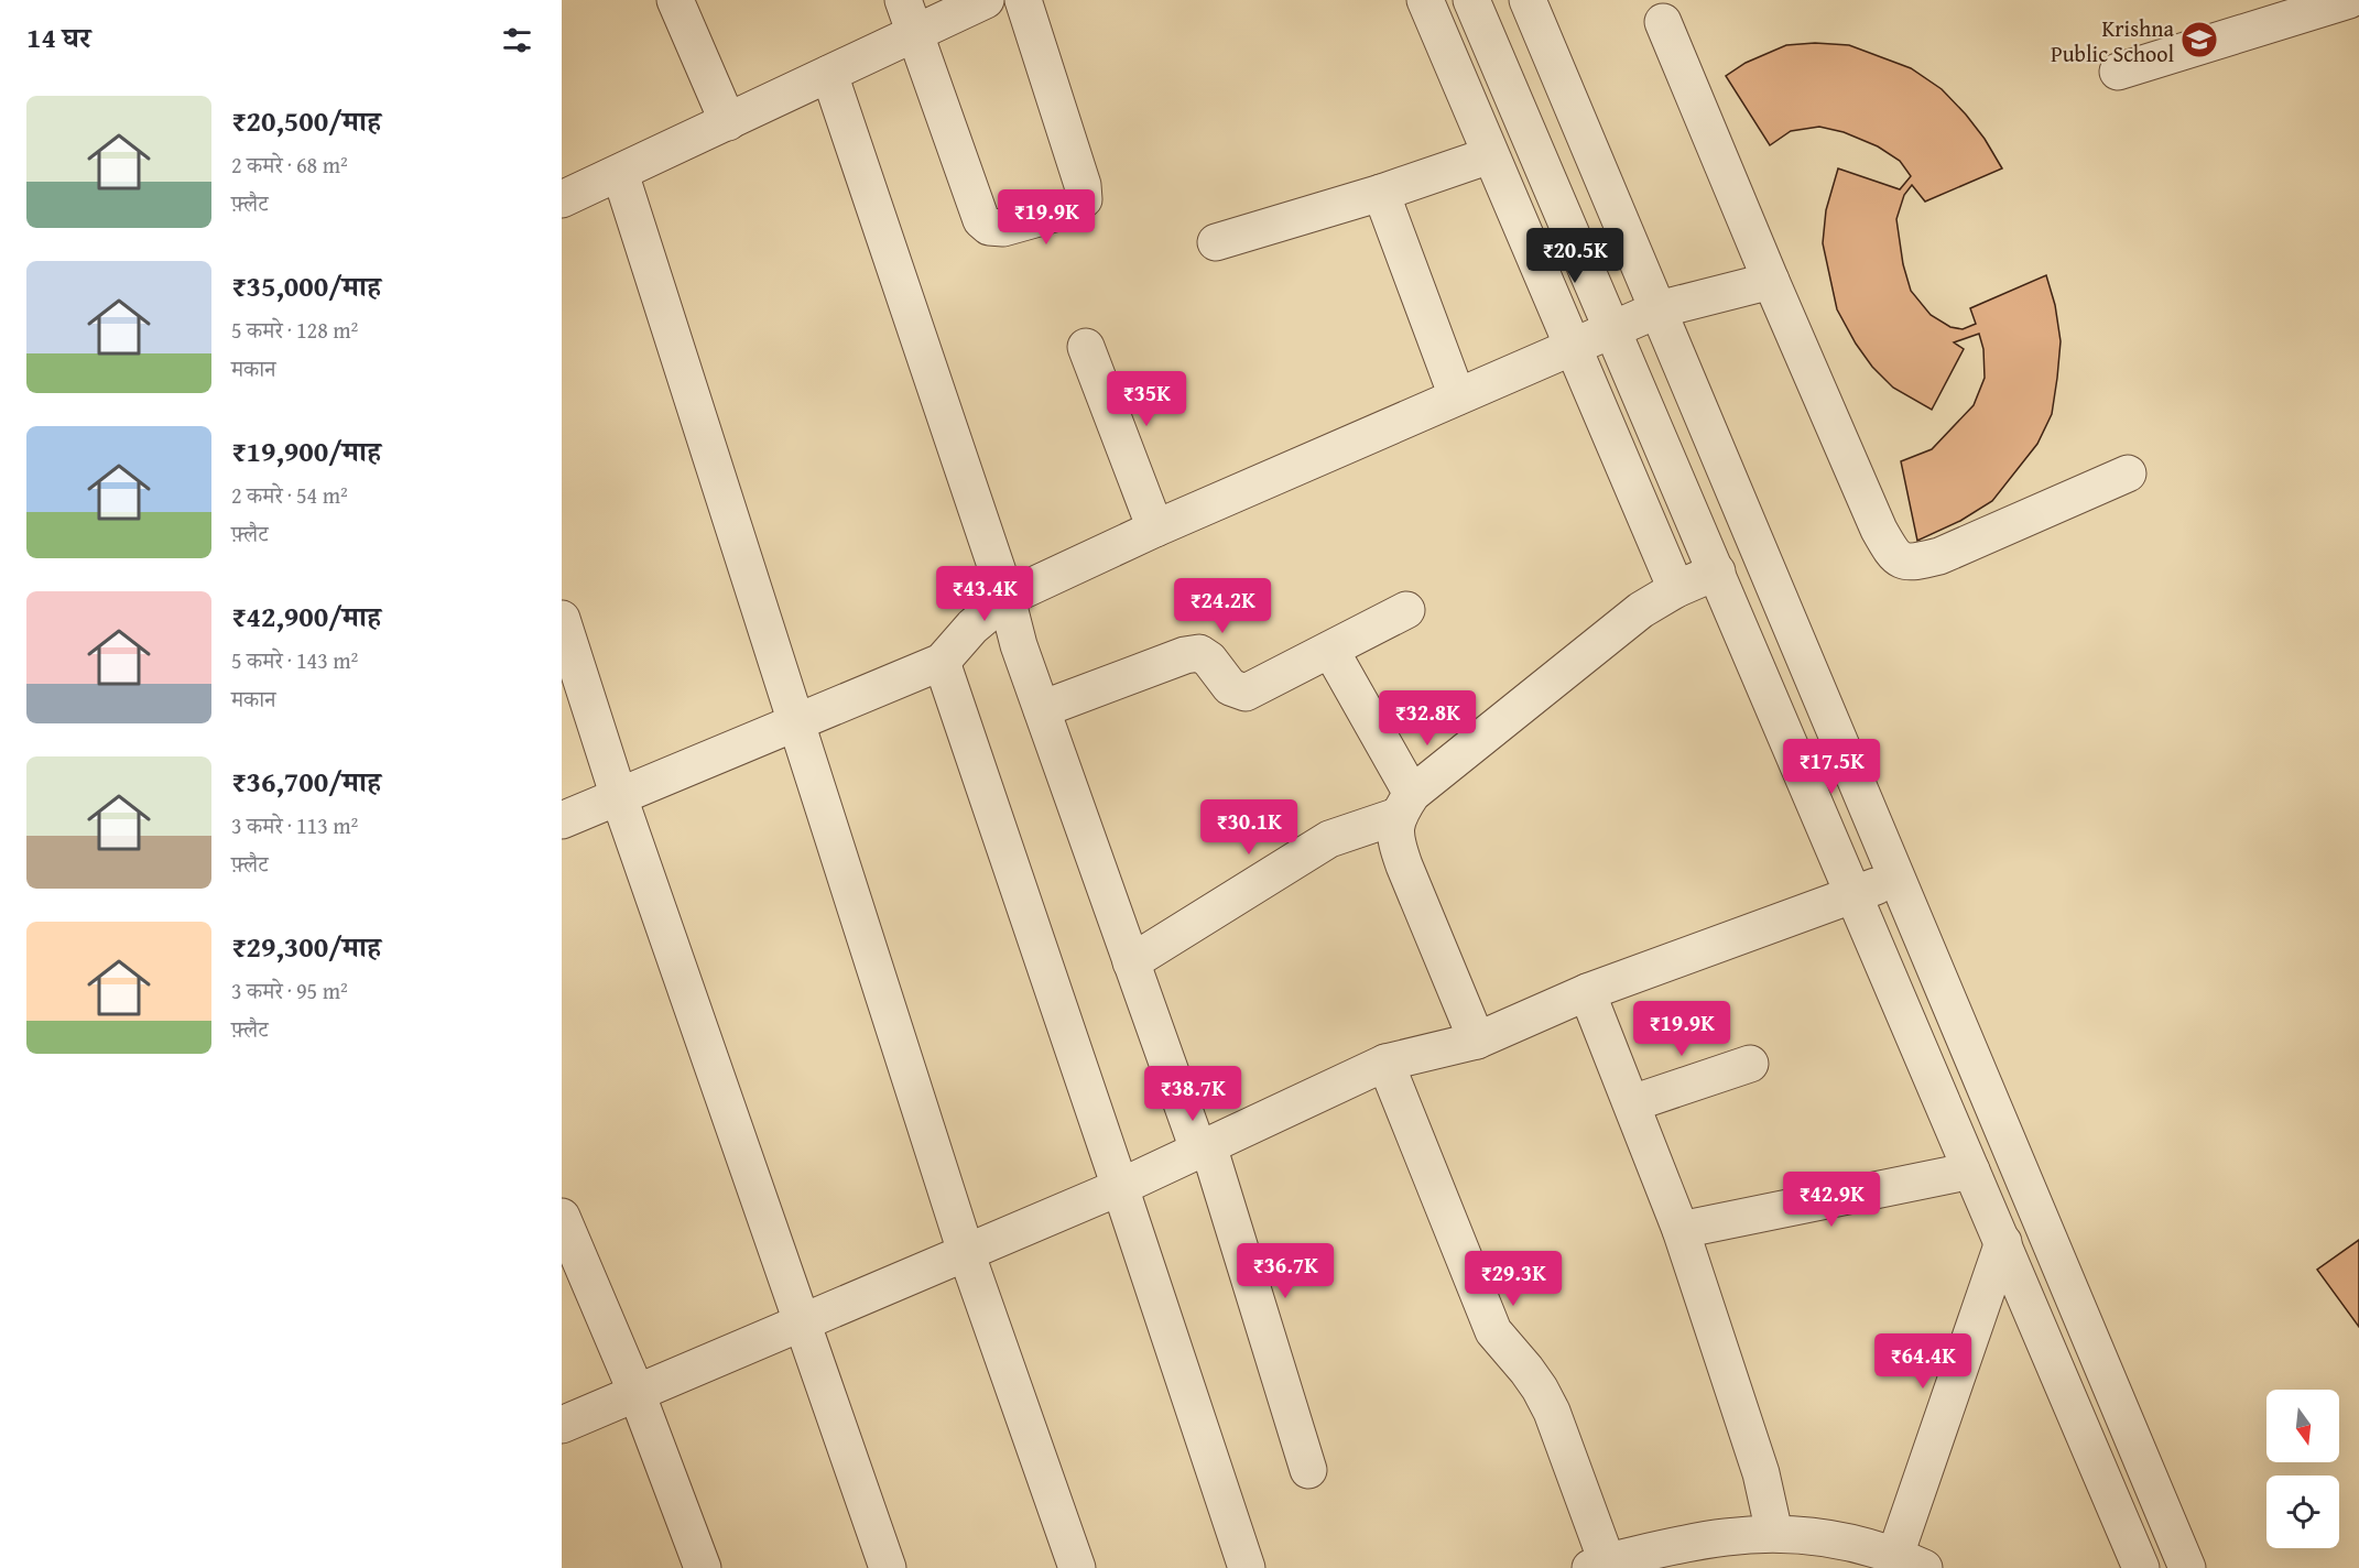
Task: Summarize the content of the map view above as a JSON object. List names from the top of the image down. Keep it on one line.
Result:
{"places":{"school or university":["Krishna Public School"]},"north":"bottom","page":{"heading":"14 घर","list":[{"name":"₹20,500/माह","note":"2 कमरे · 68 m² · फ़्लैट"},{"name":"₹35,000/माह","note":"5 कमरे · 128 m² · मकान"},{"name":"₹19,900/माह","note":"2 कमरे · 54 m² · फ़्लैट"},{"name":"₹42,900/माह","note":"5 कमरे · 143 m² · मकान"},{"name":"₹36,700/माह","note":"3 कमरे · 113 m² · फ़्लैट"},{"name":"₹29,300/माह","note":"3 कमरे · 95 m² · फ़्लैट"}],"price":["₹19.9K","₹20.5K","₹35K","₹43.4K","₹24.2K","₹32.8K","₹17.5K","₹30.1K","₹19.9K","₹38.7K","₹42.9K","₹36.7K","₹29.3K","₹64.4K"]}}
